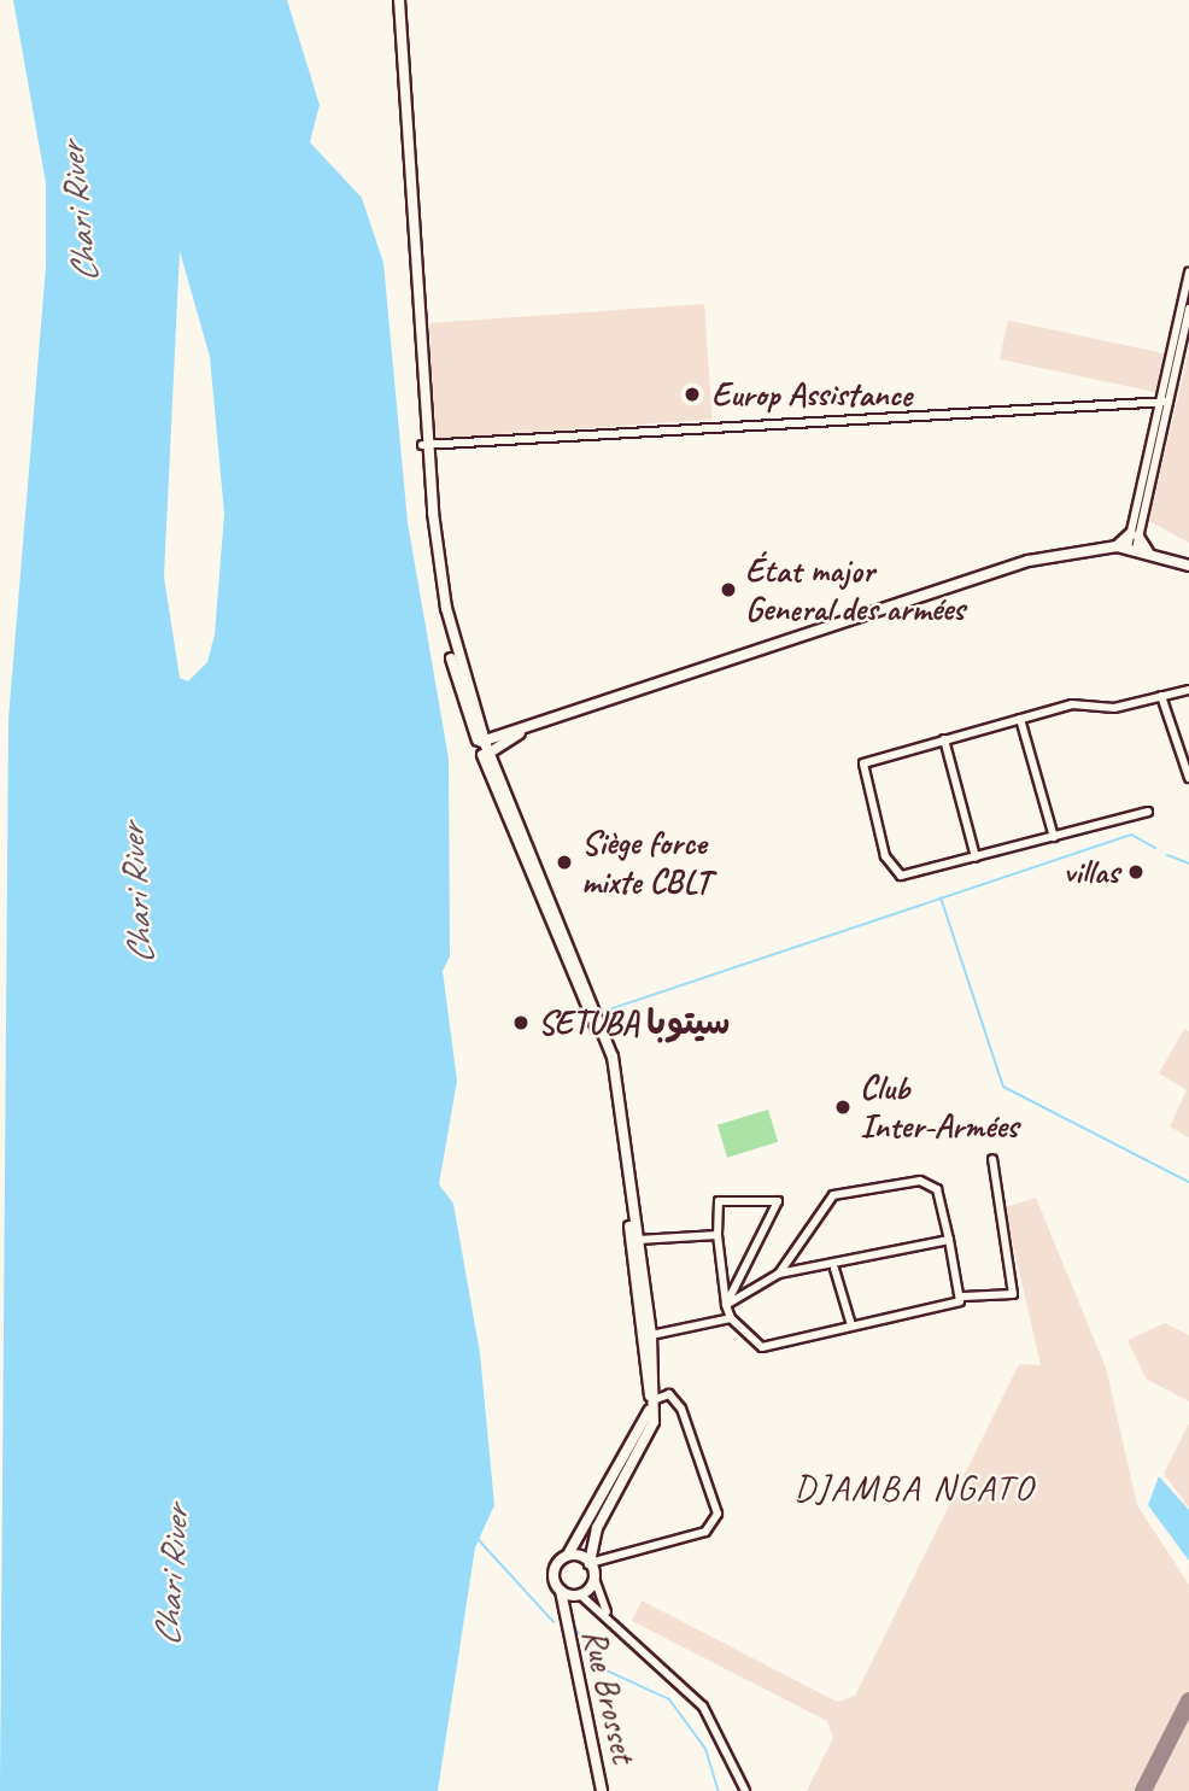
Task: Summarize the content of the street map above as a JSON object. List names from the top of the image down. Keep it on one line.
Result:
{"streets":{"main road":["Rue Brosset"]},"districts":["DJAMBA NGATO"],"water":["Chari River"],"places":["Europ Assistance","État major General des armées","Siège force mixte CBLT","villas","SETUBA سيتوبا","Club Inter-Armées"]}
